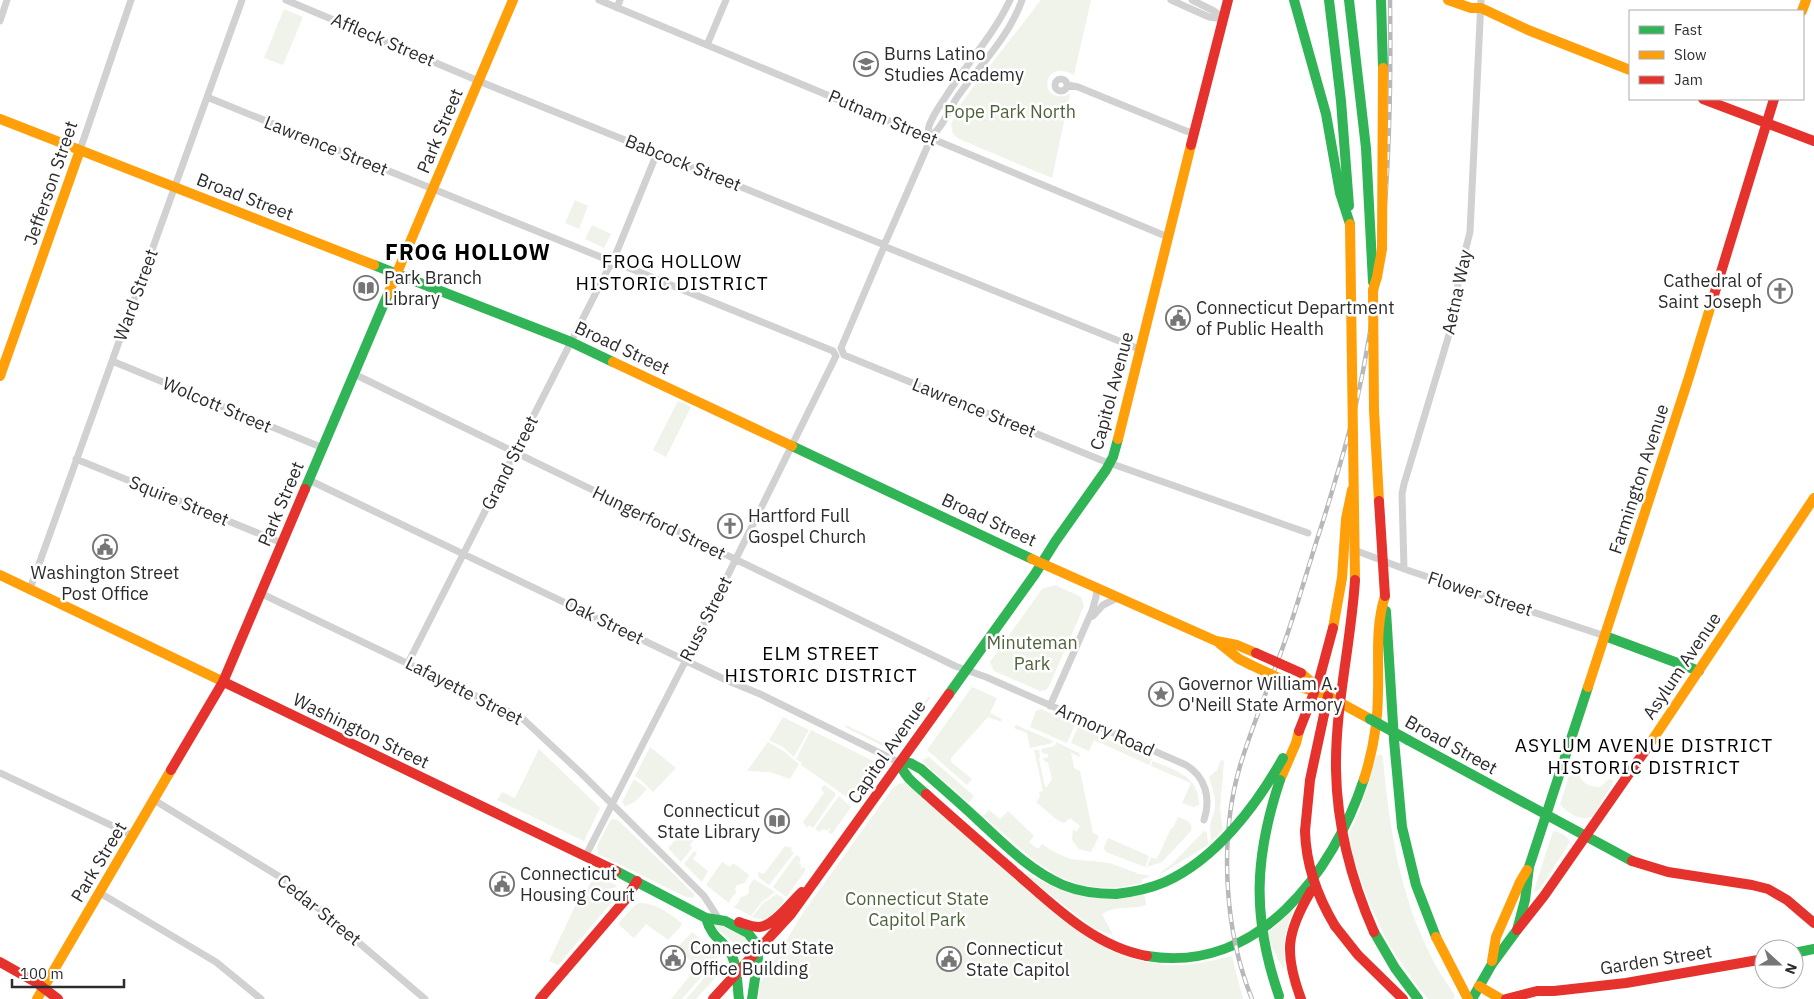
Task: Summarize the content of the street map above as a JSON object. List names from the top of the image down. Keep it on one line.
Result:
{"streets":{"main road":["Park Street","Jefferson Street","Broad Street","Capitol Avenue","Farmington Avenue","Asylum Avenue","Washington Street","Garden Street"],"street":["Affleck Street","Putnam Street","Lawrence Street","Babcock Street","Aetna Way","Ward Street","Wolcott Street","Grand Street","Squire Street","Hungerford Street","Flower Street","Russ Street","Oak Street","Lafayette Street","Armory Road","Cedar Street"]},"crossings":[["Affleck Street","Park Street"],["Affleck Street","Babcock Street"],["Putnam Street","Capitol Avenue"],["Putnam Street","Russ Street"],["Park Street","Lawrence Street"],["Park Street","Babcock Street"],["Park Street","Broad Street"],["Park Street","Wolcott Street"],["Park Street","Squire Street"],["Park Street","Hungerford Street"],["Park Street","Oak Street"],["Park Street","Lafayette Street"],["Park Street","Washington Street"],["Park Street","Cedar Street"],["Lawrence Street","Ward Street"],["Lawrence Street","Capitol Avenue"],["Lawrence Street","Grand Street"],["Lawrence Street","Russ Street"],["Babcock Street","Capitol Avenue"],["Babcock Street","Grand Street"],["Babcock Street","Russ Street"],["Jefferson Street","Broad Street"],["Broad Street","Ward Street"],["Broad Street","Capitol Avenue"],["Broad Street","Grand Street"],["Broad Street","Farmington Avenue"],["Broad Street","Russ Street"],["Broad Street","Asylum Avenue"],["Aetna Way","Flower Street"],["Ward Street","Wolcott Street"],["Ward Street","Squire Street"],["Ward Street","Washington Street"],["Capitol Avenue","Hungerford Street"],["Capitol Avenue","Oak Street"],["Capitol Avenue","Armory Road"],["Capitol Avenue","Washington Street"],["Grand Street","Hungerford Street"],["Grand Street","Oak Street"],["Grand Street","Lafayette Street"],["Farmington Avenue","Flower Street"],["Farmington Avenue","Asylum Avenue"],["Hungerford Street","Russ Street"],["Hungerford Street","Armory Road"],["Russ Street","Oak Street"],["Russ Street","Lafayette Street"],["Russ Street","Washington Street"],["Lafayette Street","Washington Street"]],"districts":["FROG HOLLOW","FROG HOLLOW HISTORIC DISTRICT","ELM STREET HISTORIC DISTRICT","ASYLUM AVENUE DISTRICT HISTORIC DISTRICT"],"parks":["Pope Park North","Minuteman Park","Connecticut State Capitol Park"],"places":{"school or university":["Burns Latino Studies Academy"],"library":["Park Branch Library","Connecticut State Library"],"church":["Cathedral of Saint Joseph","Hartford Full Gospel Church"],"public building":["Connecticut Department of Public Health","Washington Street Post Office","Connecticut Housing Court","Connecticut State Office Building","Connecticut State Capitol"],"place":["Governor William A. O'Neill State Armory"]},"legend":["Fast","Slow","Jam"],"scale_bar":"100 m","north":"right"}
